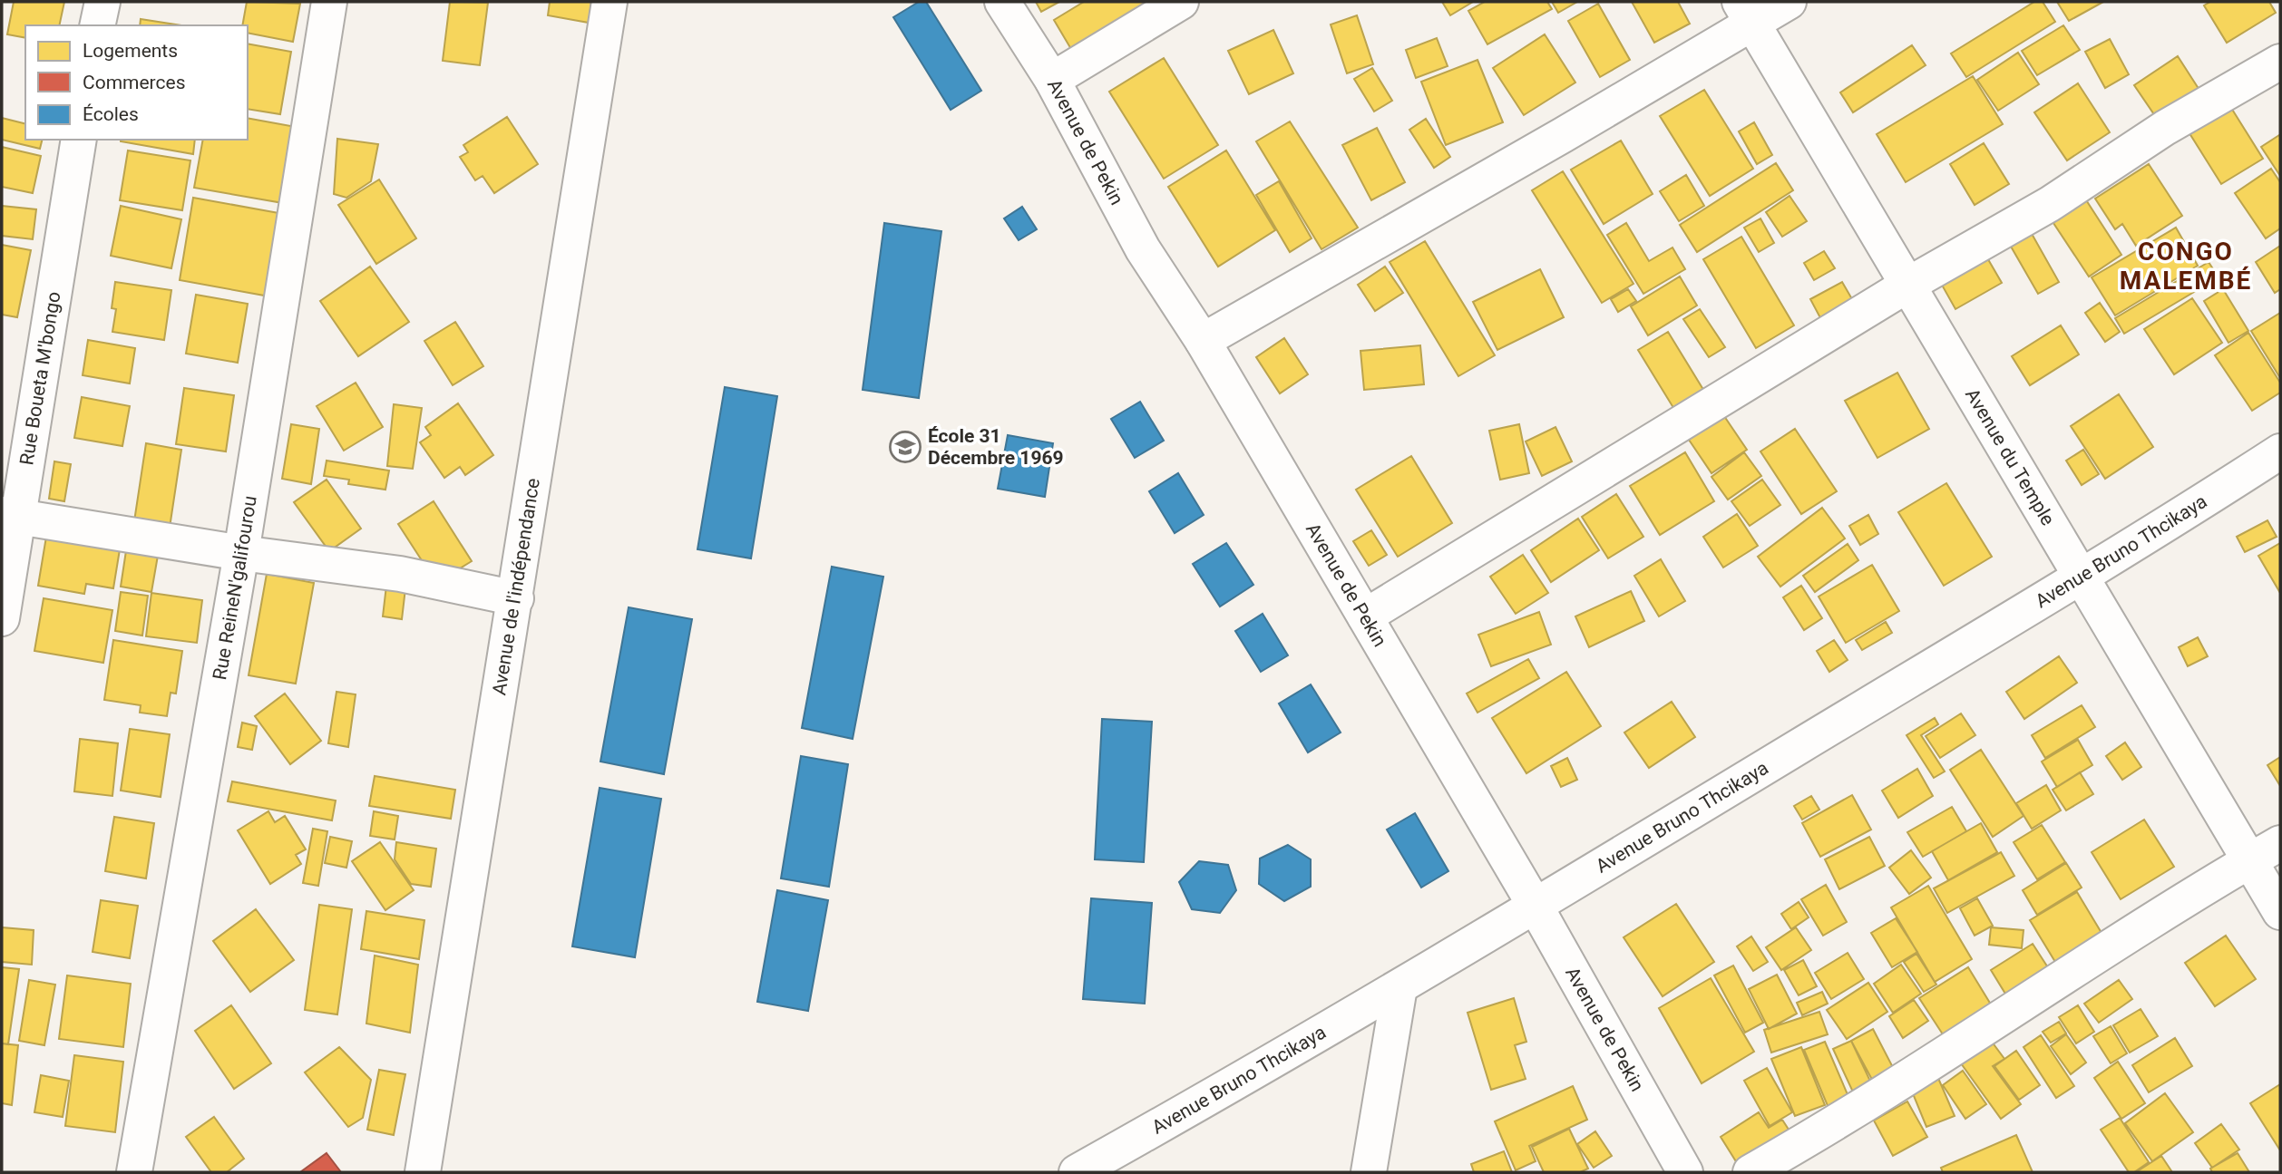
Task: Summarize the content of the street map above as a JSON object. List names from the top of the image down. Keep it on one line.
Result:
{"streets":{"street":["Avenue de Pekin","Rue Boueta M'bongo","Avenue du Temple","Avenue Bruno Thcikaya","Rue ReineN'galifourou","Avenue de l'indépendance"]},"crossings":[["Avenue de Pekin","Avenue Bruno Thcikaya"],["Avenue du Temple","Avenue Bruno Thcikaya"]],"districts":["CONGO MALEMBÉ"],"places":{"school or university":["École 31 Décembre 1969"]},"legend":["Logements","Commerces","Écoles"]}
